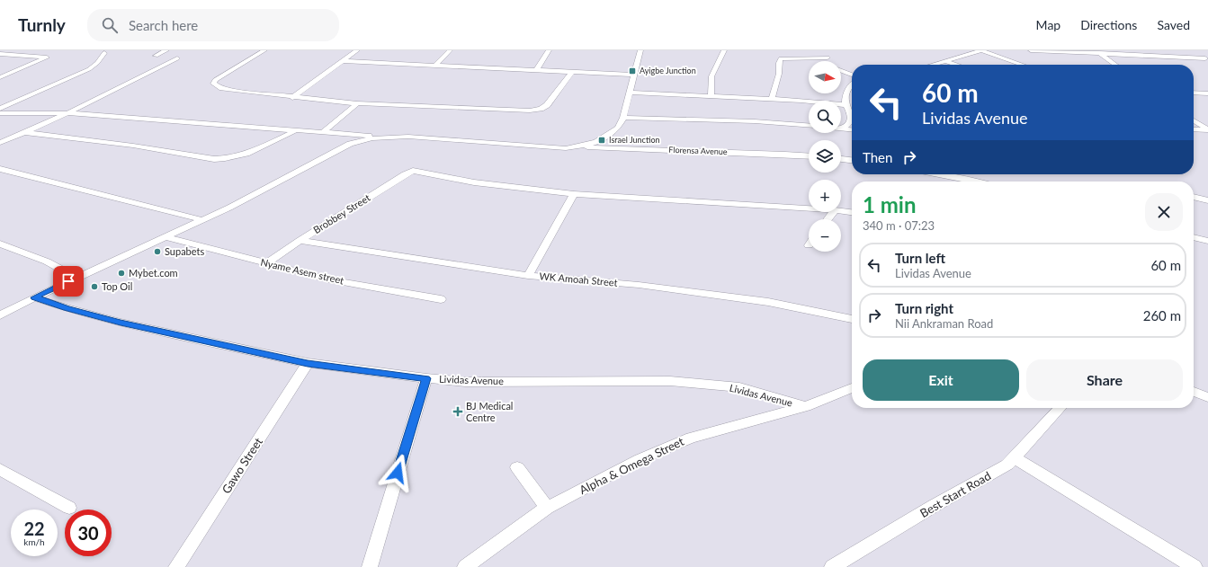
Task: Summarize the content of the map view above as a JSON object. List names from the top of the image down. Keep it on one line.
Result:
{"streets":{"street":["Florensa Avenue","Brobbey Street","Nyame Asem street","WK Amoah Street","Lividas Avenue","Gawo Street","Alpha & Omega Street","Best Start Road"]},"crossings":[["Brobbey Street","Nyame Asem street"],["Brobbey Street","WK Amoah Street"],["Lividas Avenue","Gawo Street"],["Lividas Avenue","Alpha & Omega Street"]],"places":{"transit":["Ayigbe Junction","Israel Junction"],"other":["Supabets","Mybet.com","Top Oil"],"health":["BJ Medical Centre"]},"north":"right","page":{"header":"Turnly","search":"Search here","nav":["Map","Directions","Saved"],"map_buttons":["+","−"],"turn":["60 m","Lividas Avenue"],"then":"Then","heading":["1 min","340 m · 07:23"],"list":[{"name":"Turn left","note":"Lividas Avenue","value":"60 m"},{"name":"Turn right","note":"Nii Ankraman Road","value":"260 m"}],"buttons":["Exit","Share"],"speed":"22 km/h","limit":"30"}}
